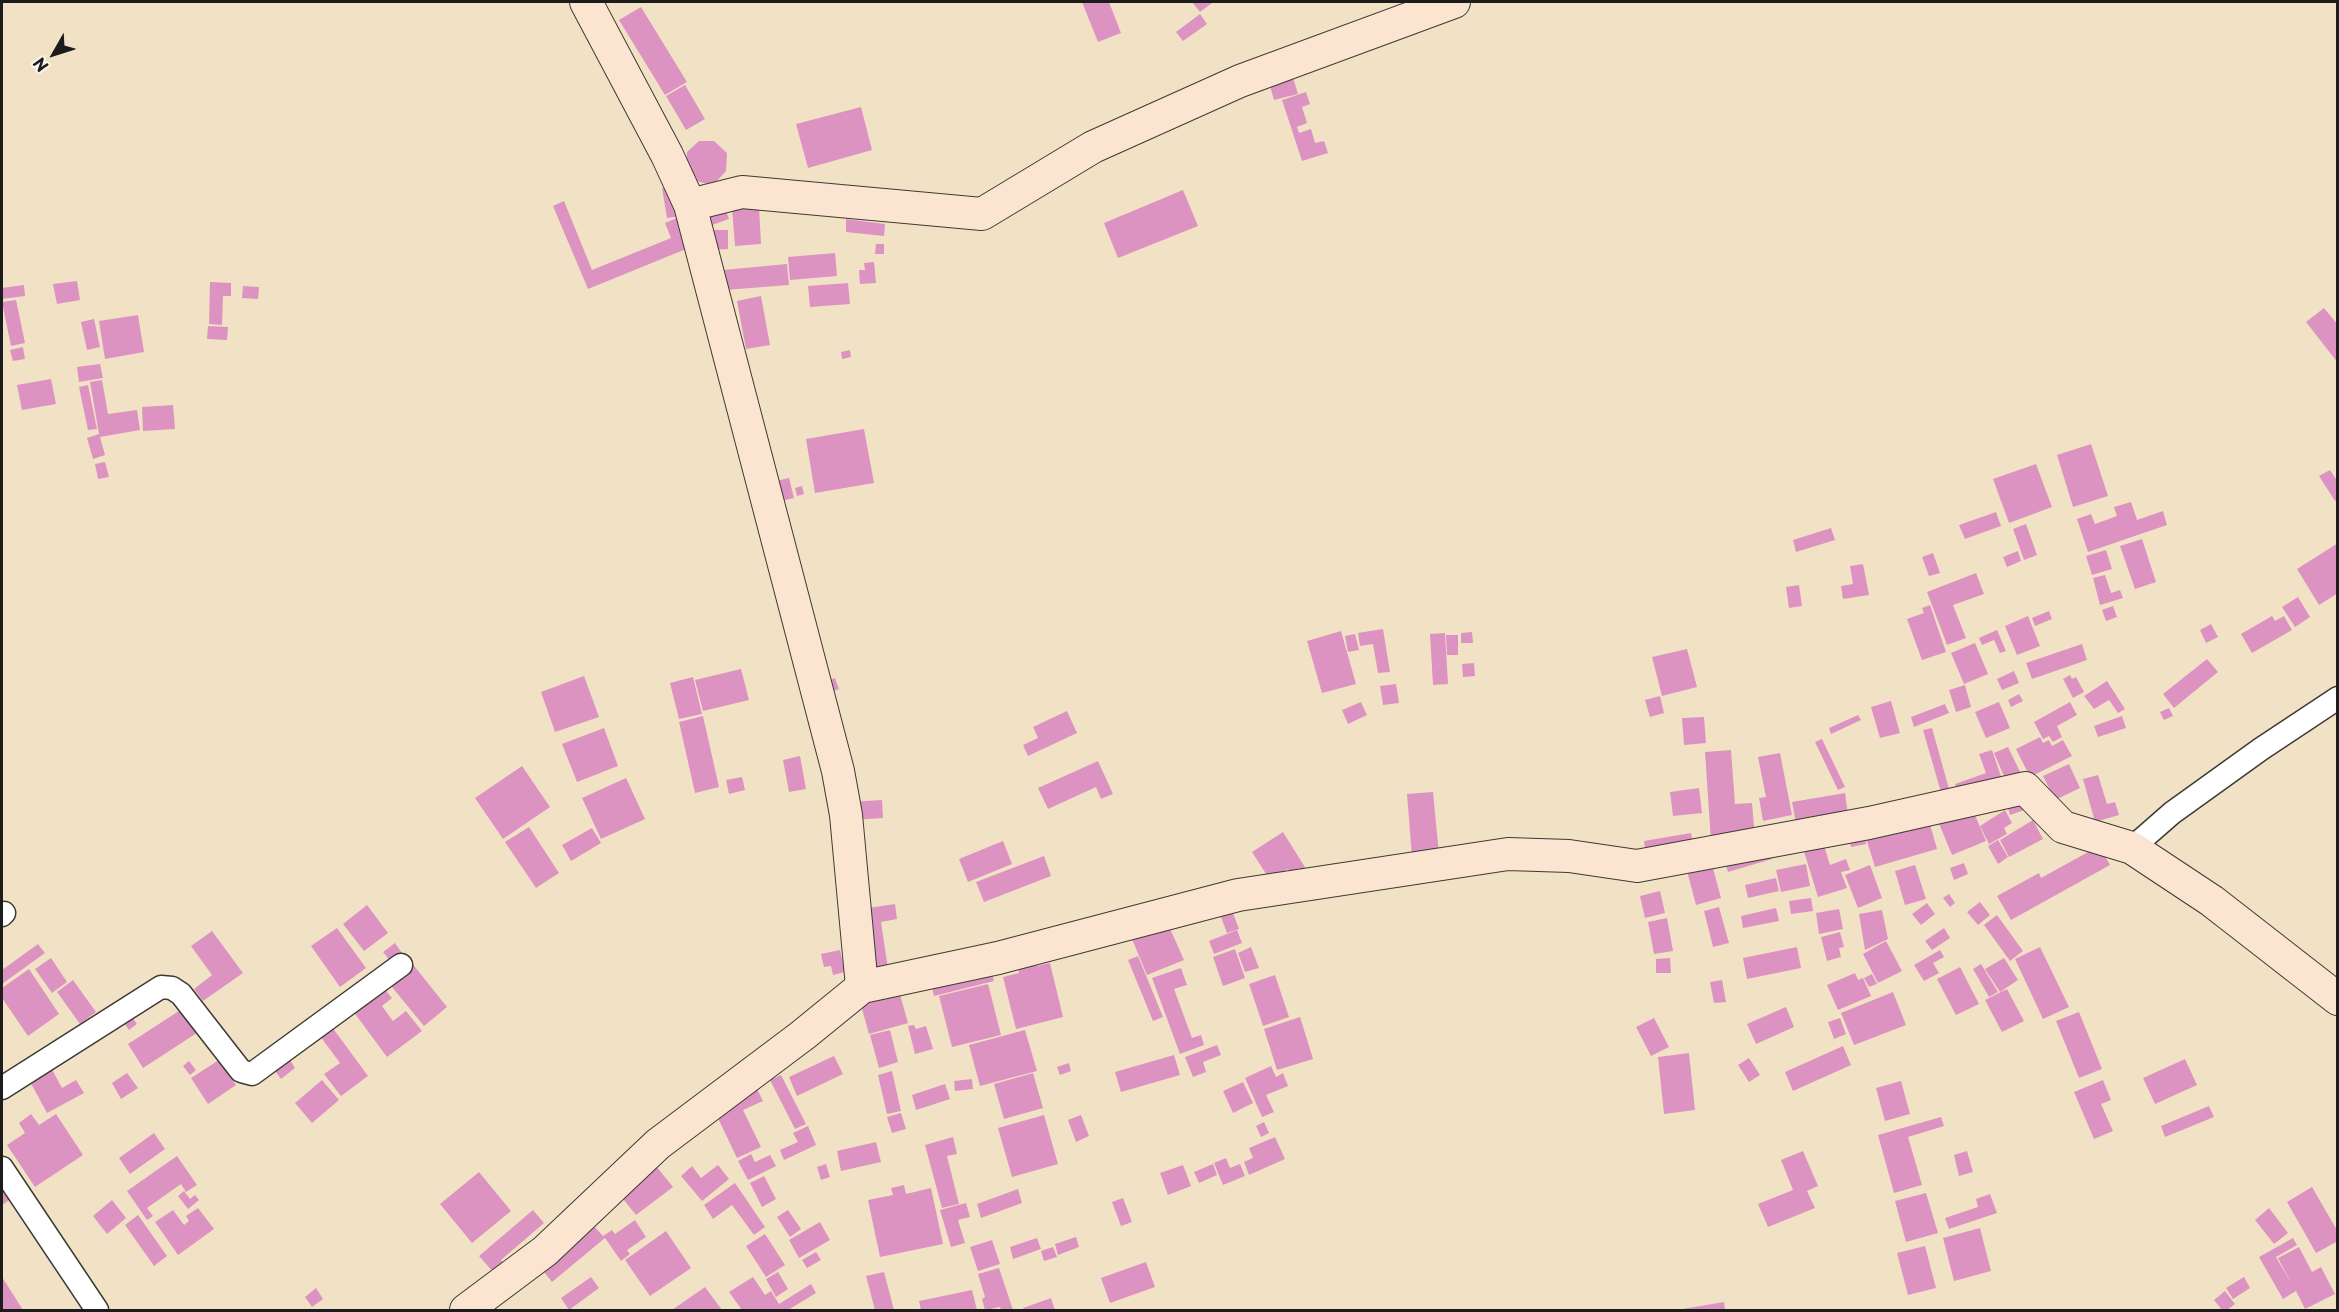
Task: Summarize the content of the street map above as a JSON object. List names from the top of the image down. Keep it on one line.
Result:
{"north":"bottom left"}
